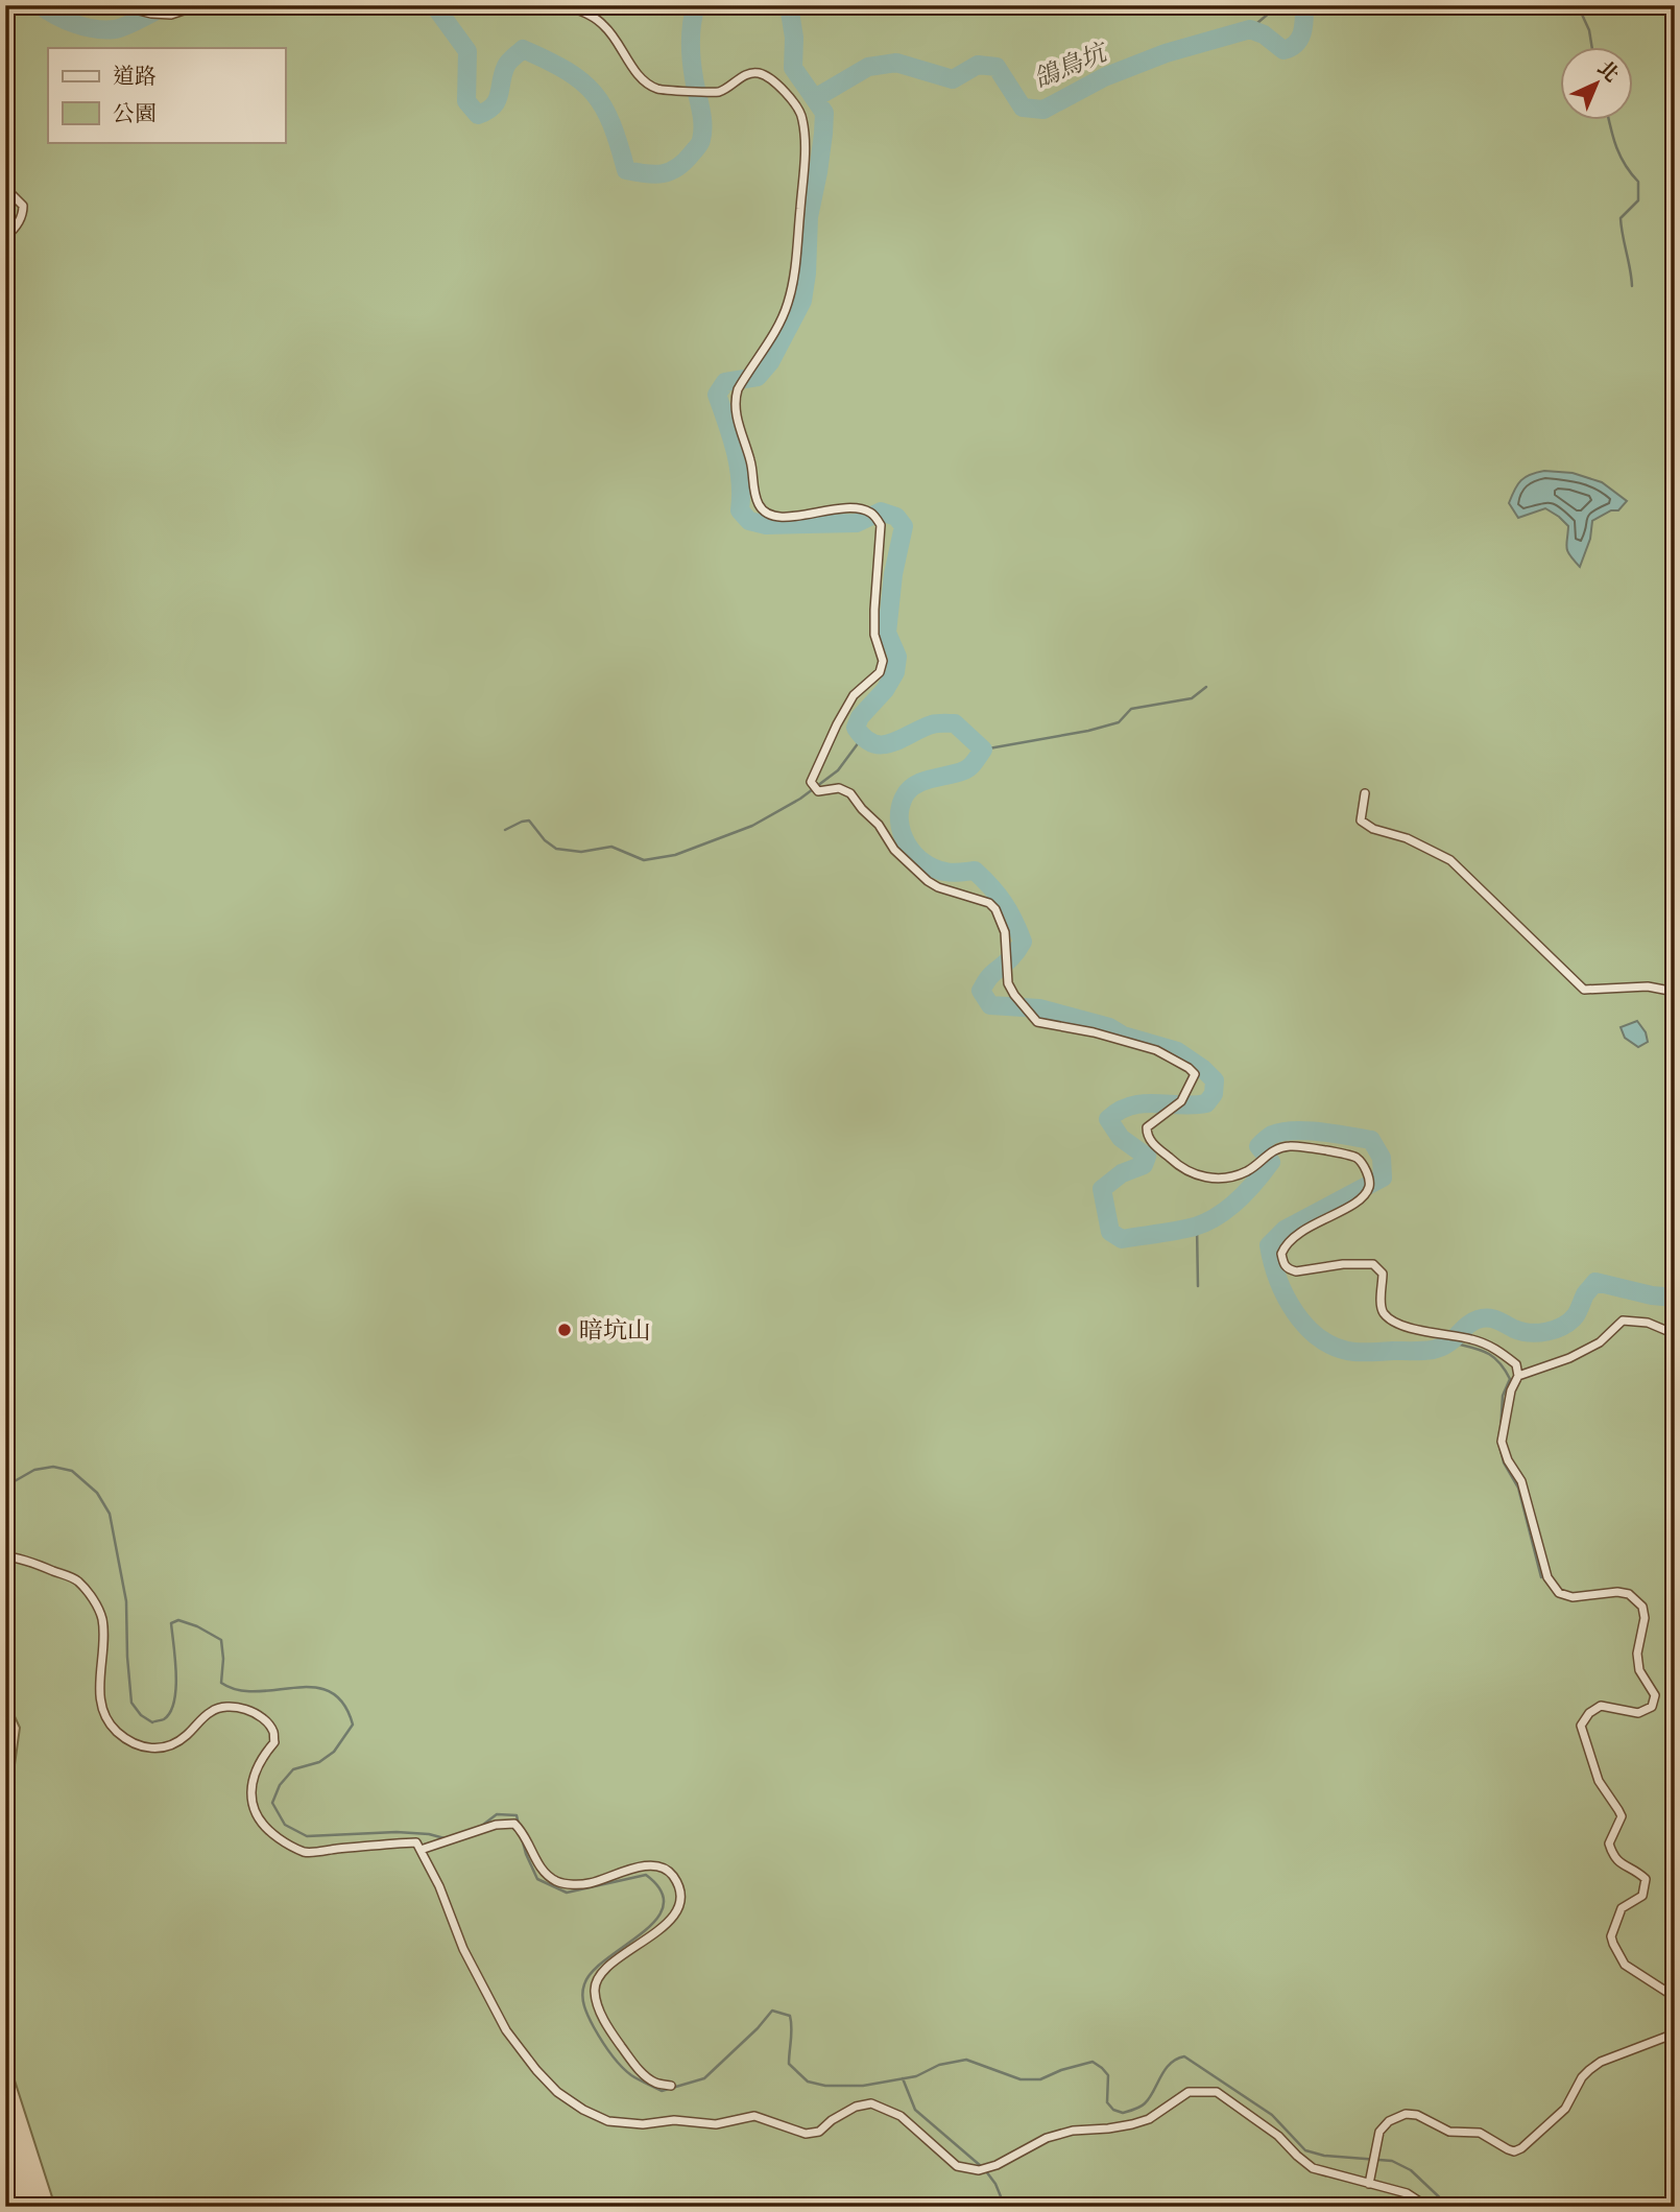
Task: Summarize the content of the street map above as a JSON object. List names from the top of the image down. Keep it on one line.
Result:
{"water":["鴿鳥坑"],"places":["暗坑山"],"legend":["道路","公園"],"north":"top right"}
